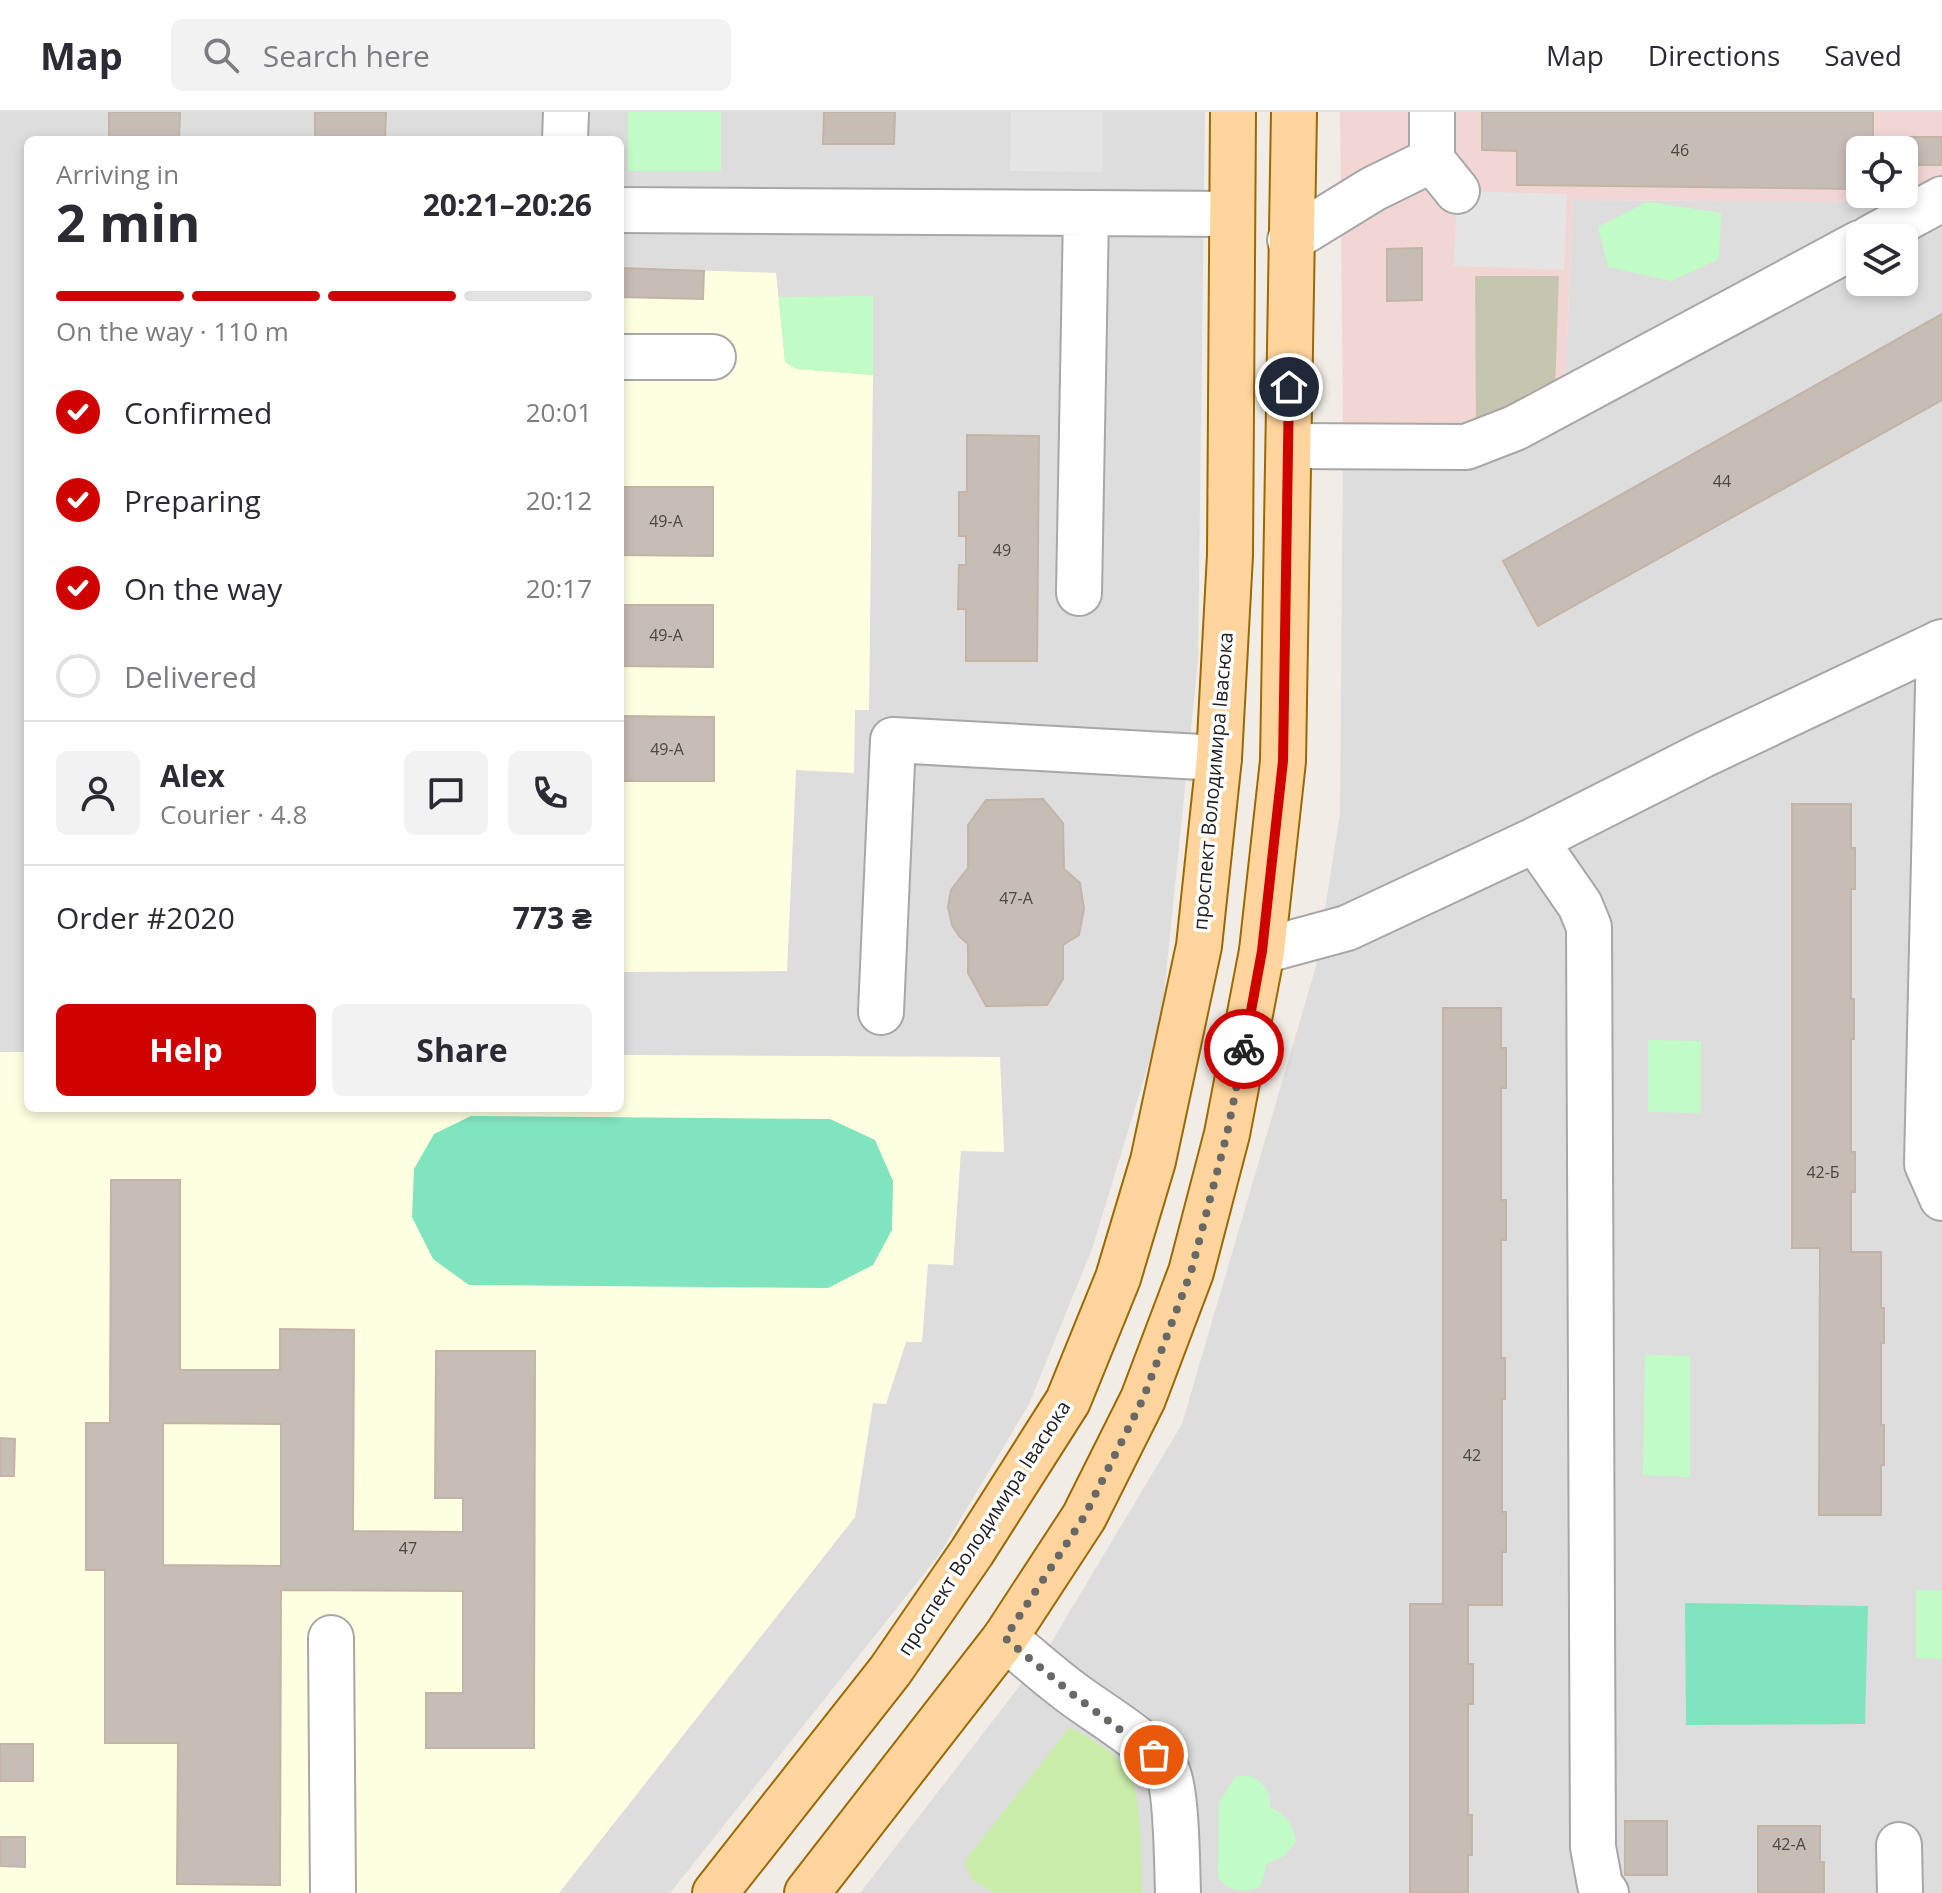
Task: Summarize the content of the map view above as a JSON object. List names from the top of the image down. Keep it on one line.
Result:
{"streets":{"main road":["проспект Володимира Івасюка"]},"house_numbers":["46","44","49-А","49","49-А","49-А","47-А","42-Б","42","47","42-А"],"page":{"header":"Map","search":"Search here","nav":["Map","Directions","Saved"],"heading":["2 min","Arriving in","20:21–20:26"],"panel":["Alex","Courier · 4.8","Order #2020","773 ₴"],"bar":"On the way · 110 m","list":[["Confirmed","20:01"],["Preparing","20:12"],["On the way","20:17"],"Delivered"],"buttons":["Help","Share"]}}
